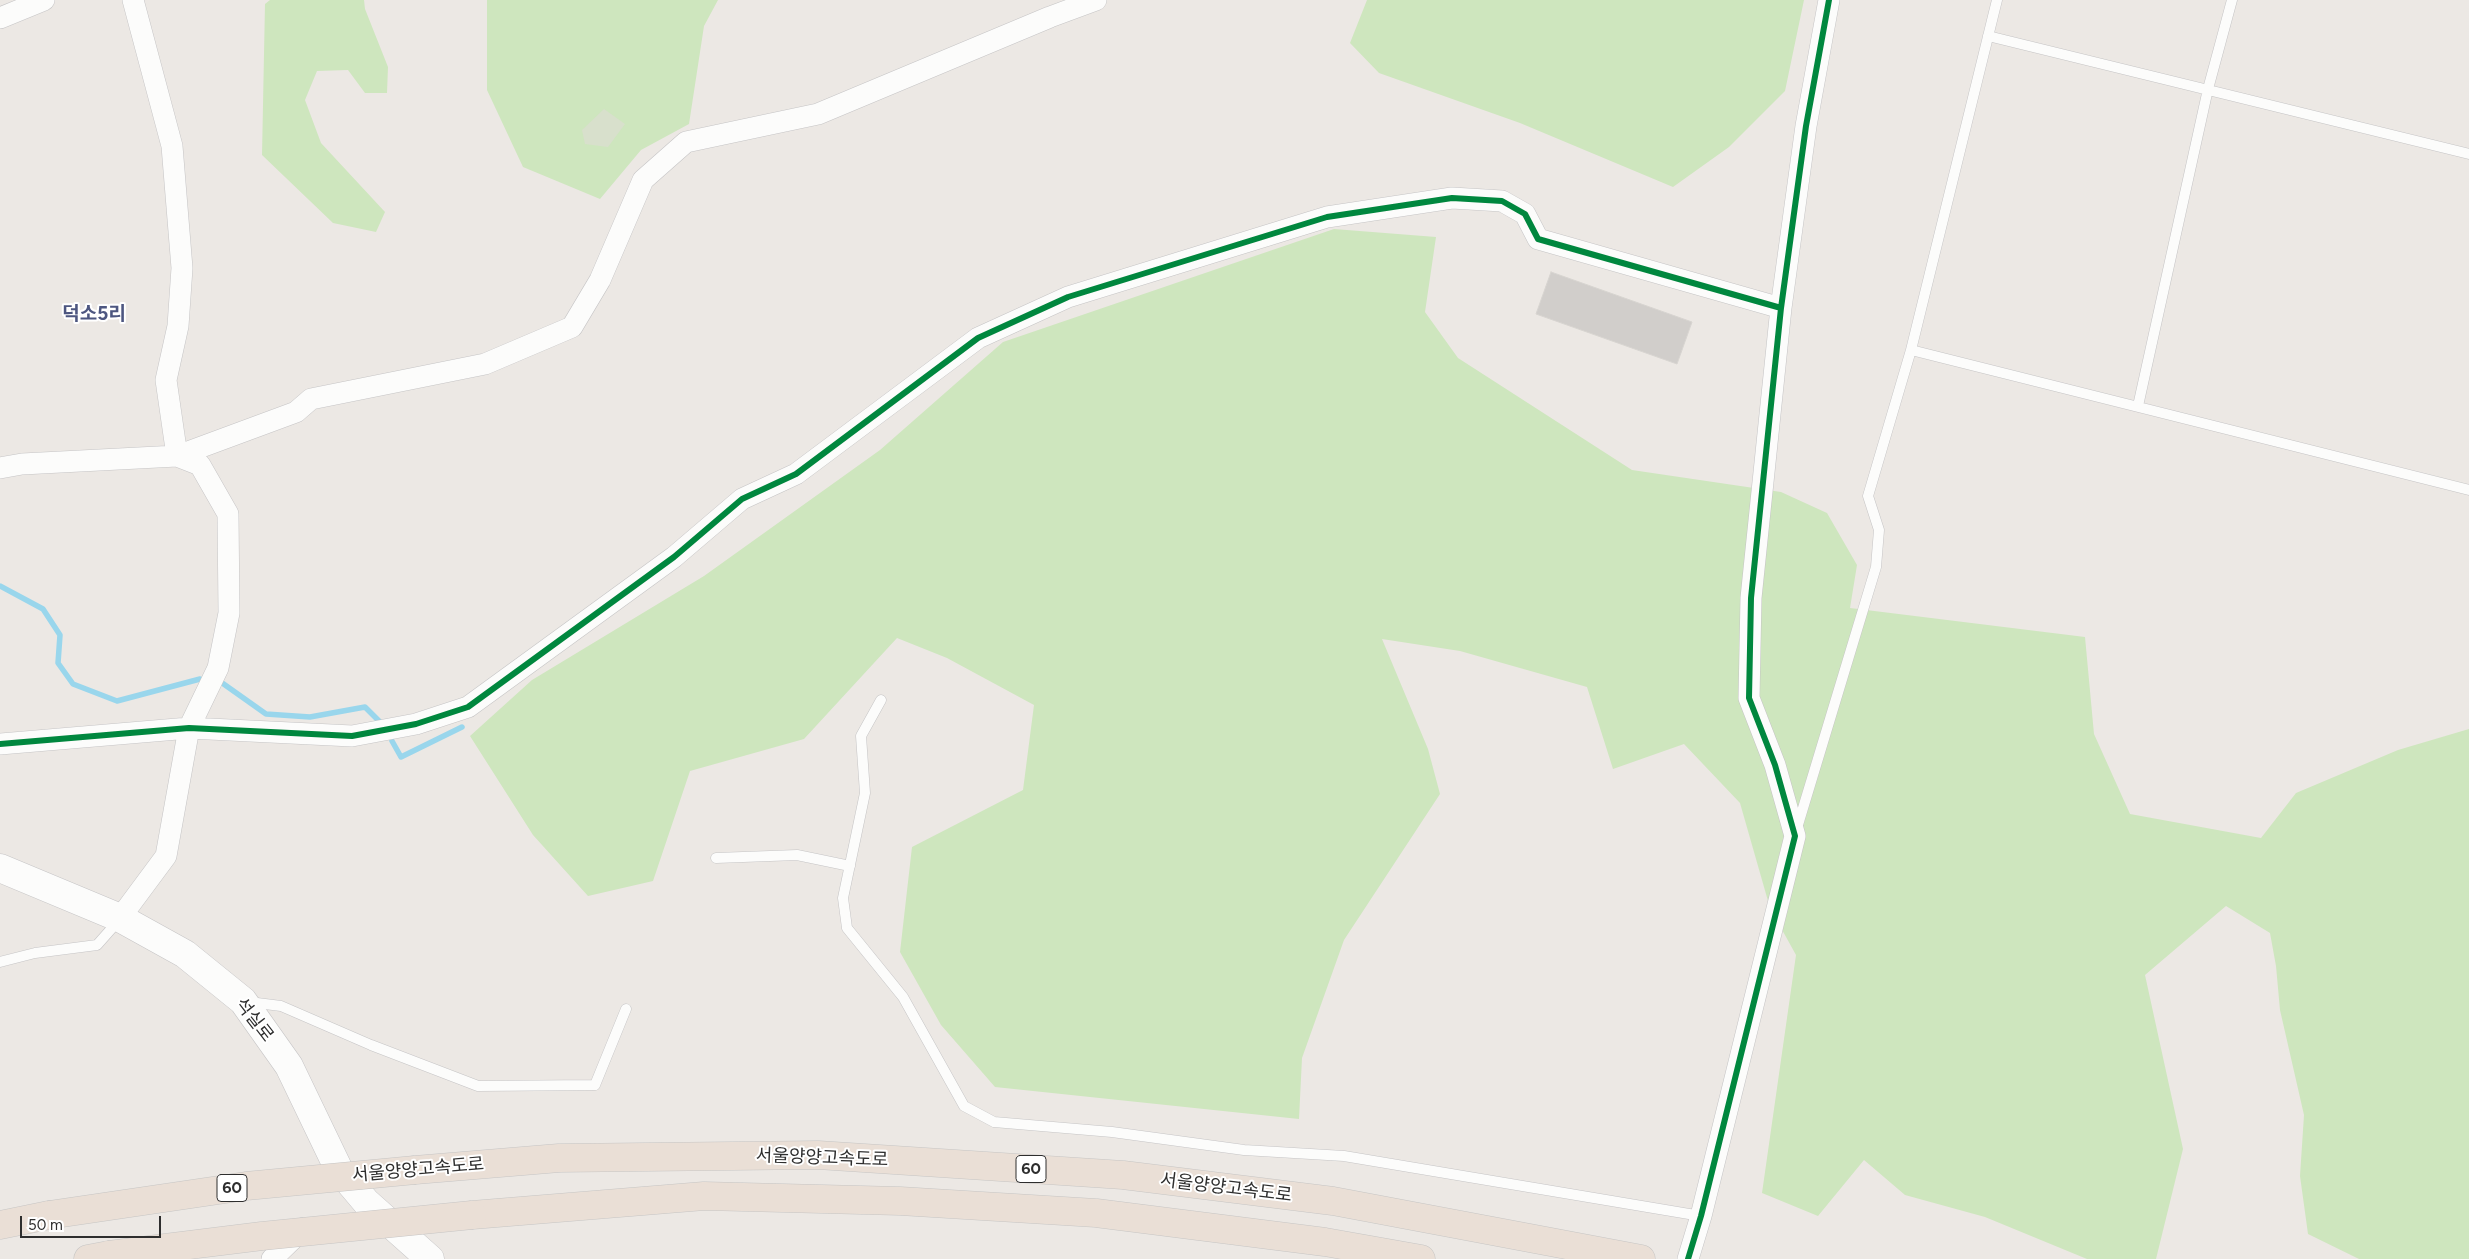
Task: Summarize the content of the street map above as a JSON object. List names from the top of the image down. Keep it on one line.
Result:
{"streets":{"highway":["서울양양고속도로","60"],"main road":["석실로"]},"districts":["덕소5리"],"scale_bar":"50 m"}
